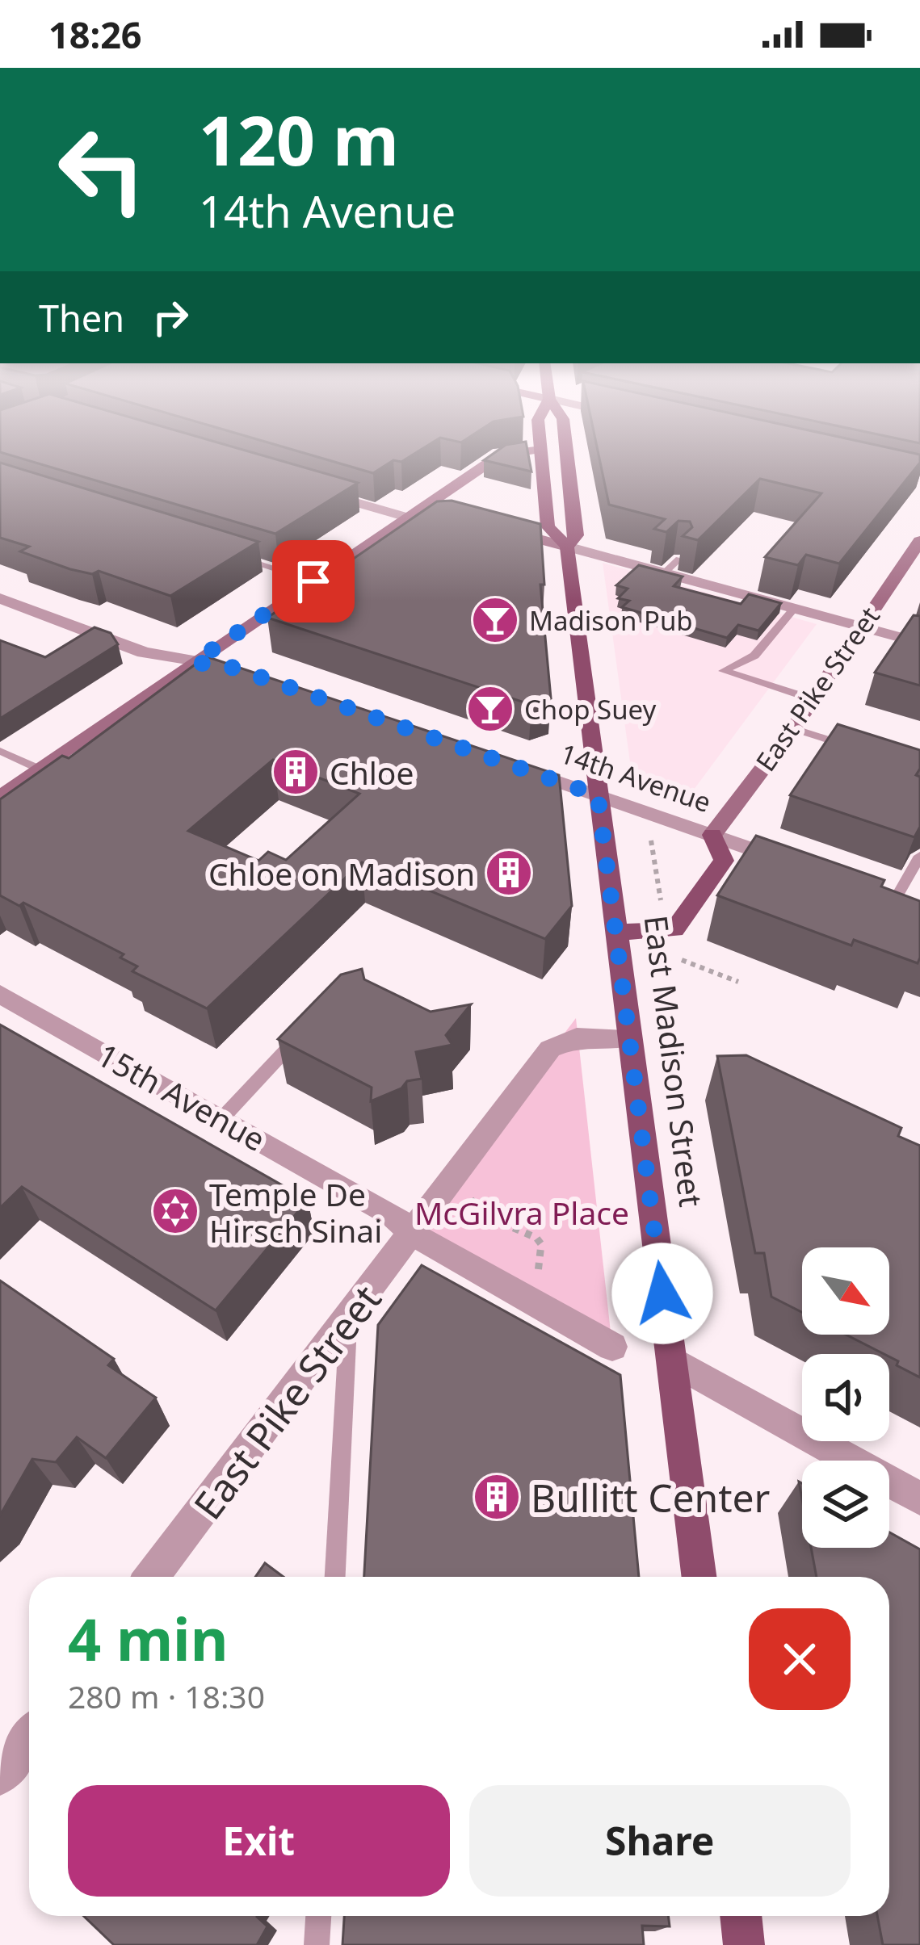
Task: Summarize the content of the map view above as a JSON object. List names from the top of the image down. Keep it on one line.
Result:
{"streets":{"main road":["East Pike Street","East Madison Street"],"street":["14th Avenue","15th Avenue"]},"crossings":[["East Pike Street","14th Avenue"],["East Pike Street","East Madison Street"],["East Pike Street","15th Avenue"],["14th Avenue","East Madison Street"]],"parks":["McGilvra Place"],"places":{"bar":["Madison Pub","Chop Suey"],"building":["Chloe","Chloe on Madison","Bullitt Center"],"synagogue":["Temple De Hirsch Sinai"]},"north":"bottom right","page":{"status":"18:26","turn":["120 m","14th Avenue"],"then":"Then","heading":["4 min","280 m · 18:30"],"buttons":["Exit","Share"]}}
